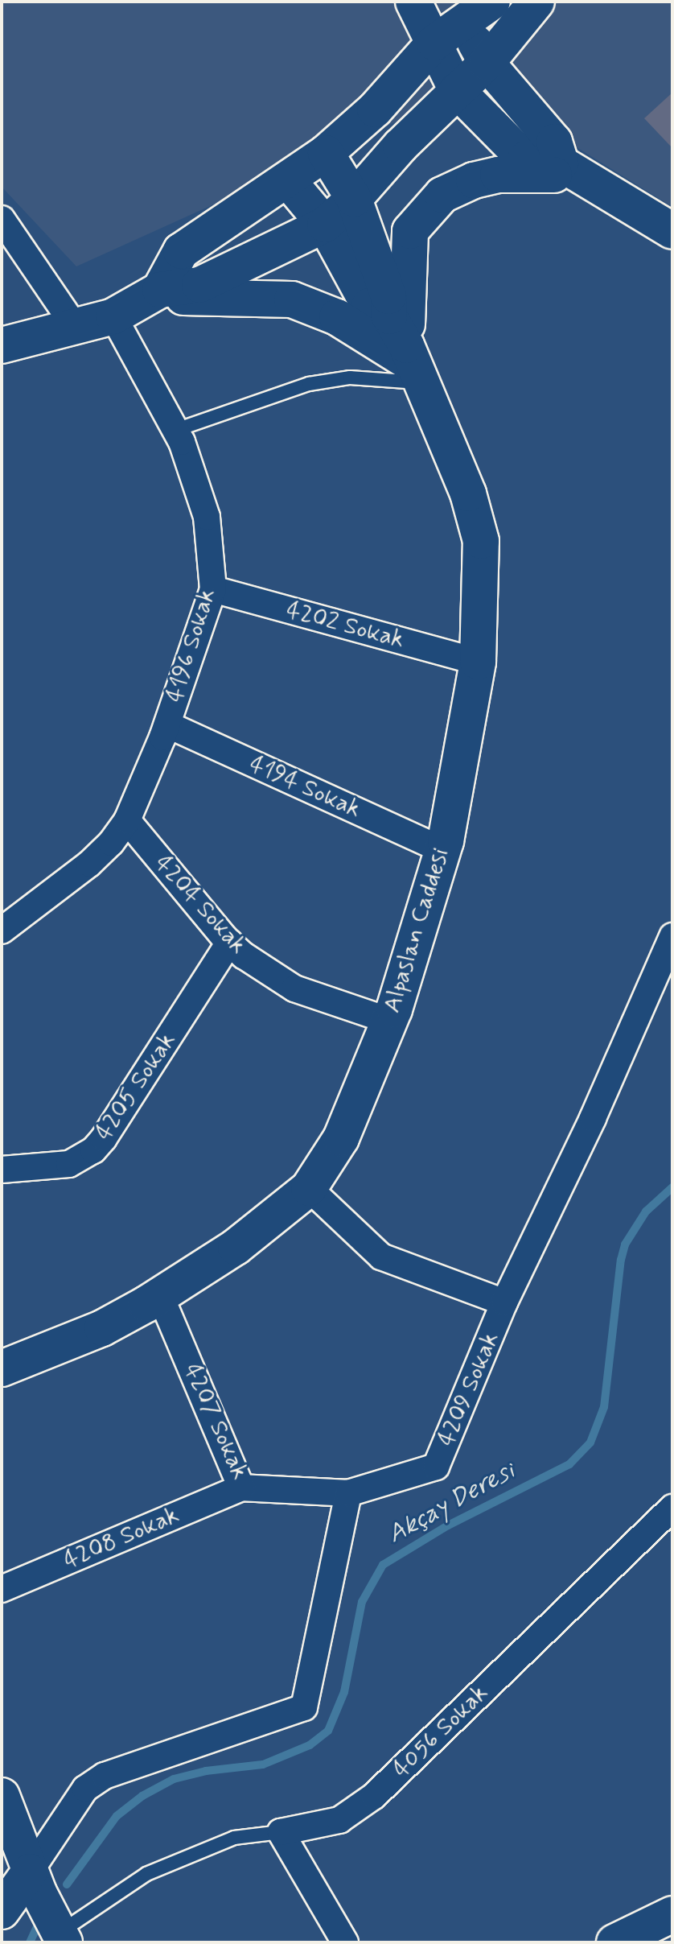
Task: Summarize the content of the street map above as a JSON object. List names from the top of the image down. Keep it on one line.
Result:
{"streets":{"street":["4202 Sokak","4196 Sokak","4194 Sokak","4204 Sokak","Alpaslan Caddesi","4205 Sokak","4209 Sokak","4207 Sokak","4208 Sokak","4056 Sokak"]},"crossings":[["4202 Sokak","4196 Sokak"],["4202 Sokak","Alpaslan Caddesi"],["4196 Sokak","4194 Sokak"],["4196 Sokak","4204 Sokak"],["4194 Sokak","Alpaslan Caddesi"],["4204 Sokak","Alpaslan Caddesi"],["4204 Sokak","4205 Sokak"],["Alpaslan Caddesi","4207 Sokak"],["4209 Sokak","4207 Sokak"],["4207 Sokak","4208 Sokak"]],"water":["Akçay Deresi"]}
